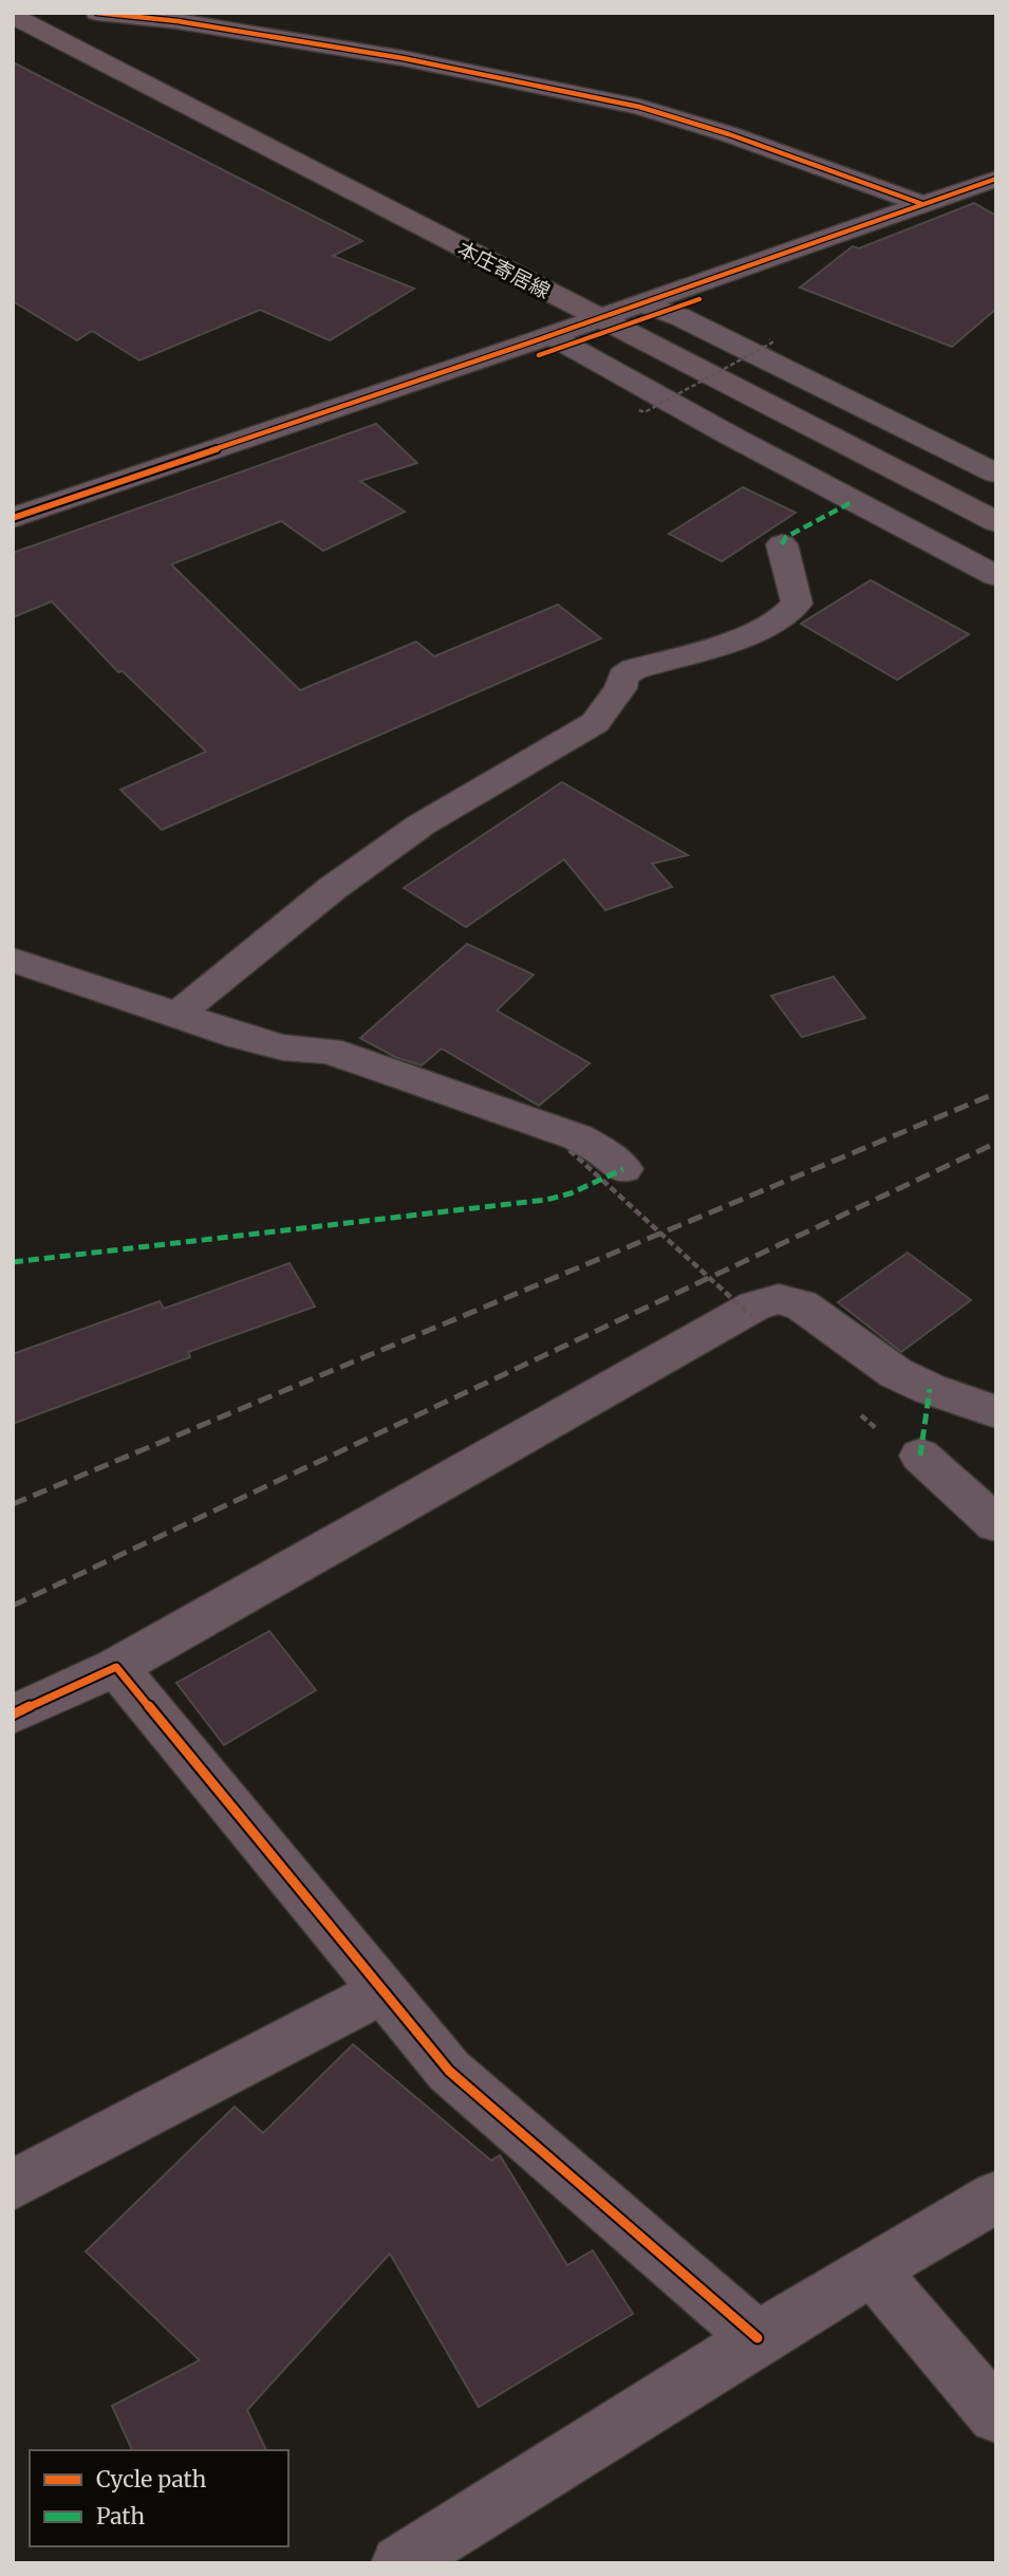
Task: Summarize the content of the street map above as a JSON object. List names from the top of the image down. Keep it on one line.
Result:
{"streets":{"main road":["本庄寄居線"]},"legend":["Cycle path","Path"]}
